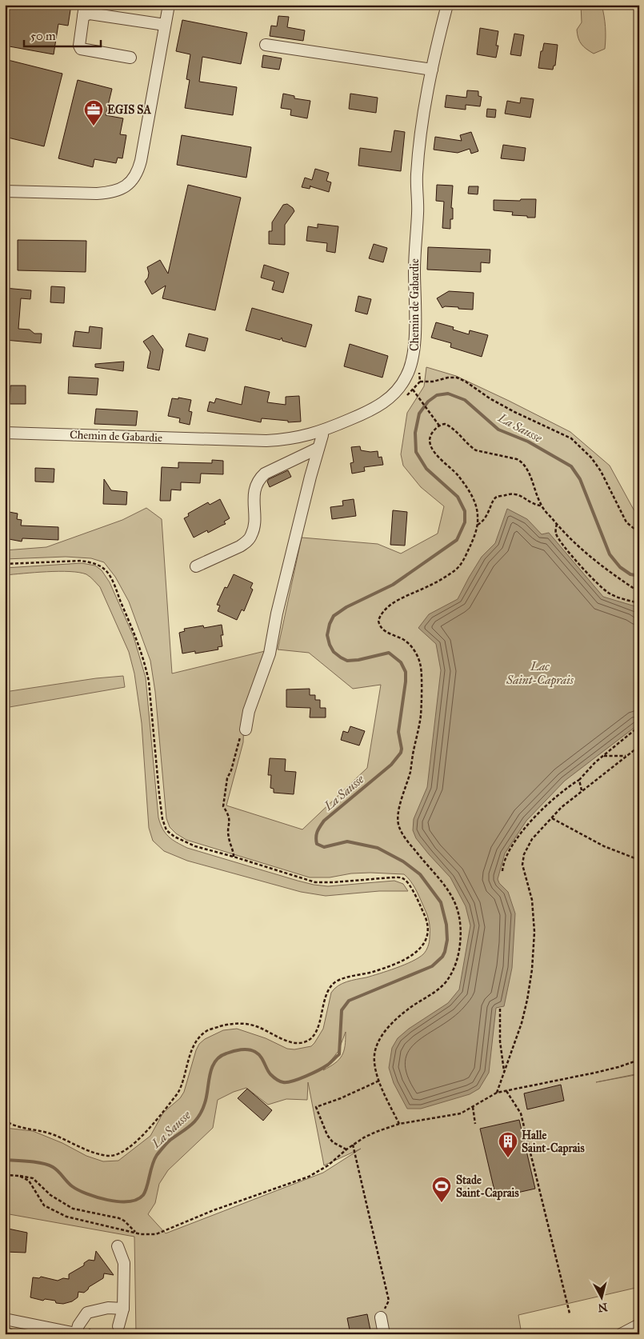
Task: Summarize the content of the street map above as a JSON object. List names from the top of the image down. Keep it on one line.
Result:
{"streets":{"street":["Chemin de Gabardie"]},"water":["La Sausse","Lac Saint-Caprais"],"places":{"office":["EGIS SA"],"building":["Halle Saint-Caprais"],"sports":["Stade Saint-Caprais"]},"scale_bar":"50 m","north":"bottom"}
